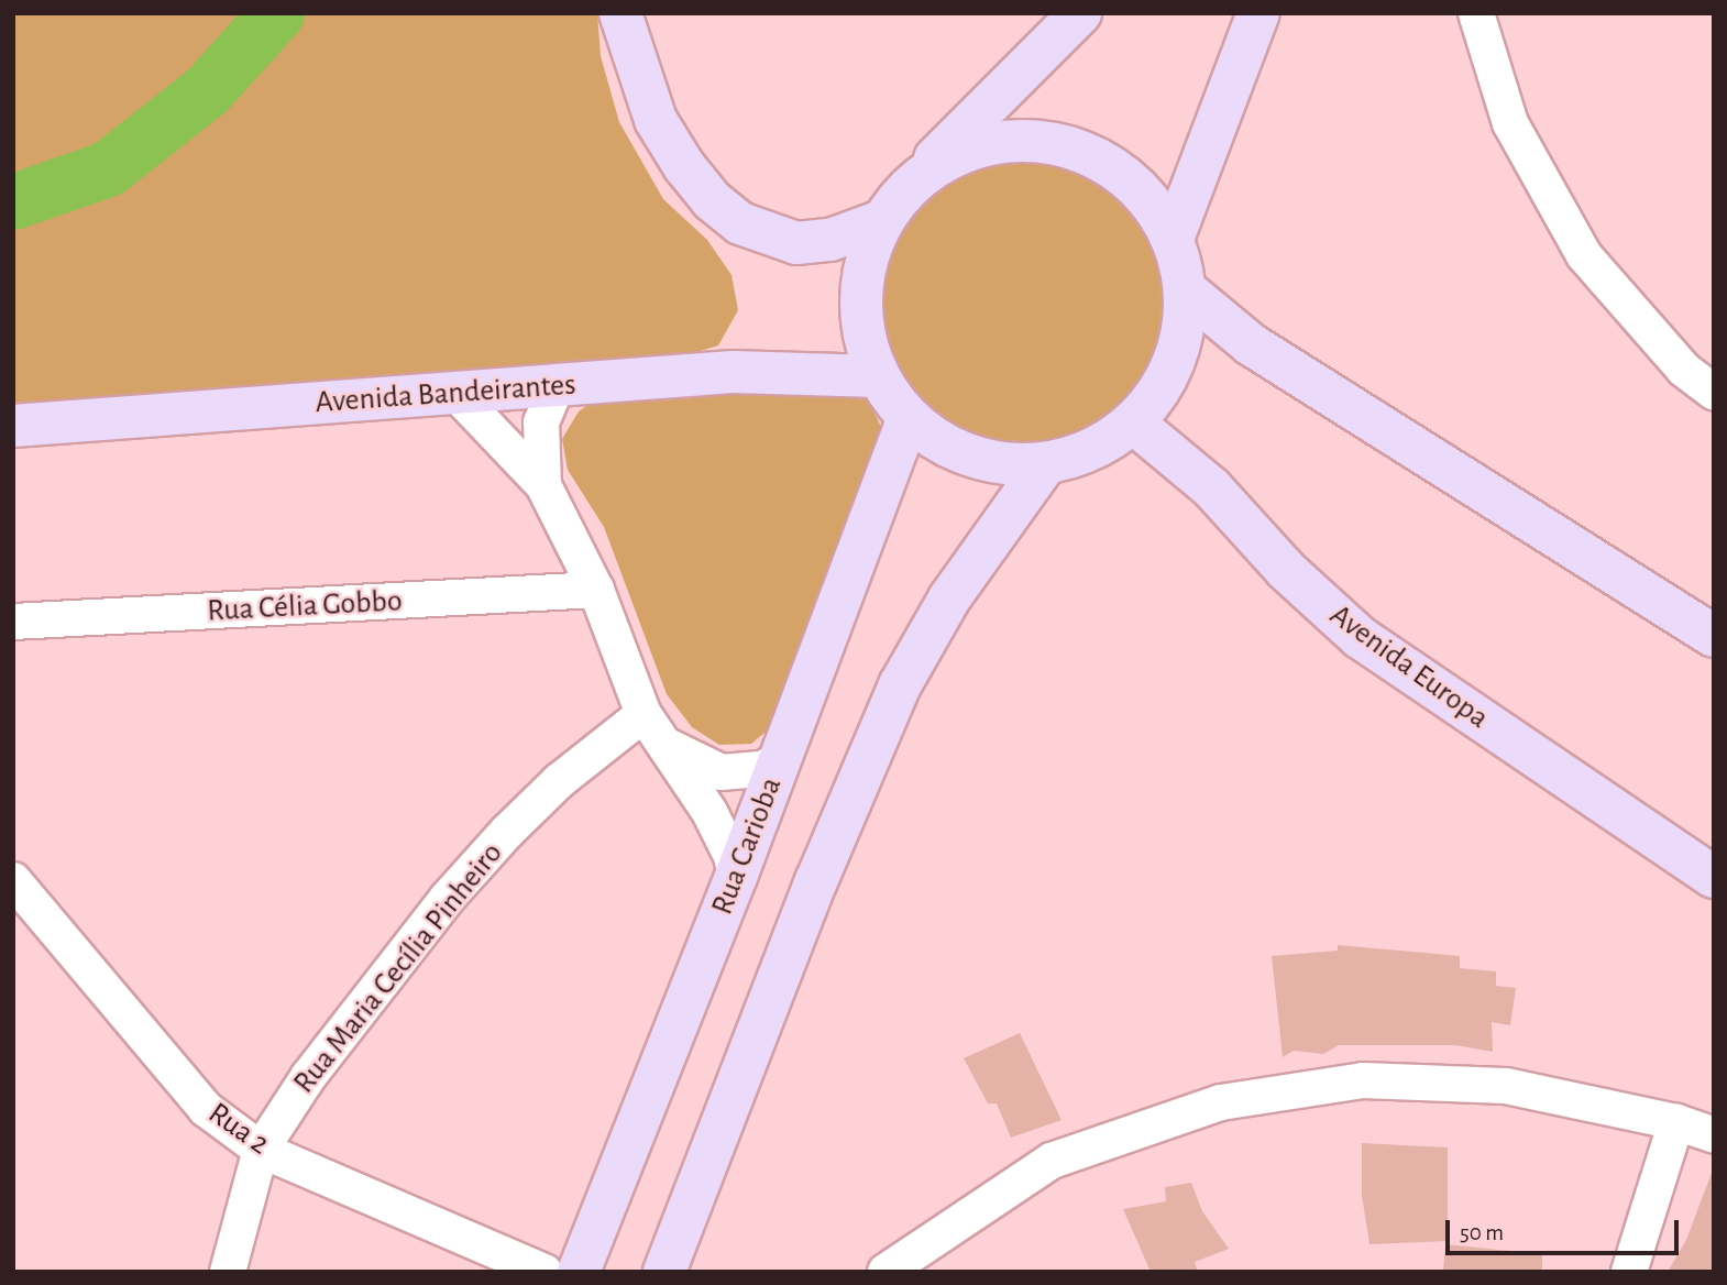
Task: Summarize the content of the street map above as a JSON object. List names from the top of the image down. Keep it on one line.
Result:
{"streets":{"main road":["Avenida Bandeirantes","Avenida Europa","Rua Carioba"],"street":["Rua Célia Gobbo","Rua Maria Cecília Pinheiro","Rua 2"]},"crossings":[["Rua Maria Cecília Pinheiro","Rua 2"]],"scale_bar":"50 m"}
